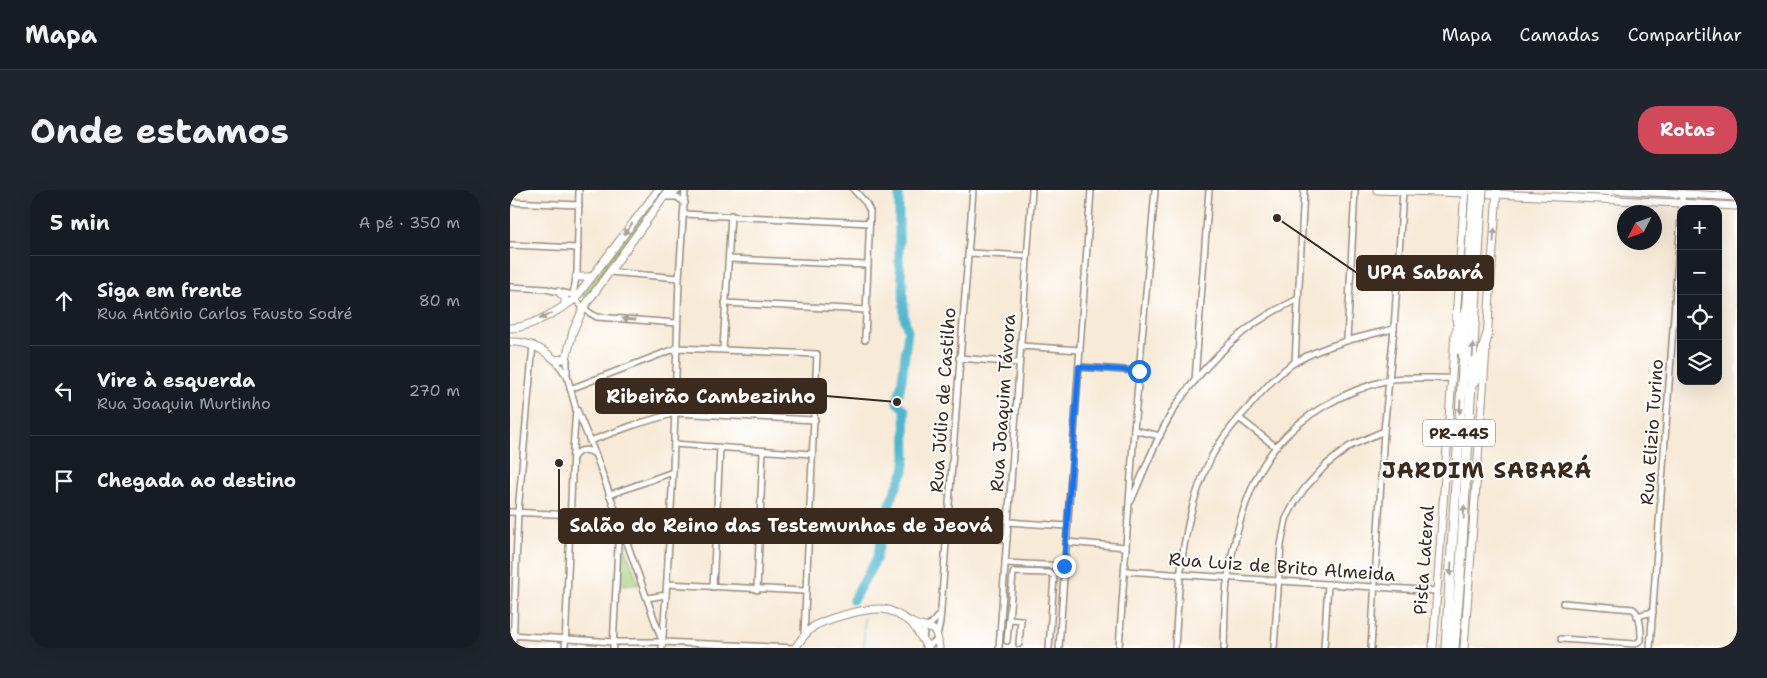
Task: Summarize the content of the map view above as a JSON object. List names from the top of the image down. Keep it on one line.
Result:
{"streets":{"highway":["PR-445"],"street":["Rua Júlio de Castilho","Rua Joaquim Távora","Rua Elizio Turino","Pista Lateral","Rua Luiz de Brito Almeida"]},"crossings":[["PR-445","Pista Lateral"],["Pista Lateral","Rua Luiz de Brito Almeida"]],"districts":["JARDIM SABARÁ"],"places":["UPA Sabará","Ribeirão Cambezinho","Salão do Reino das Testemunhas de Jeová"],"north":"bottom left","page":{"header":"Mapa","nav":["Mapa","Camadas","Compartilhar"],"buttons":"Rotas","title":"Onde estamos","heading":["5 min","A pé · 350 m"],"map_buttons":["+","−"],"list":[["Siga em frente","Rua Antônio Carlos Fausto Sodré","80 m"],["Vire à esquerda","Rua Joaquin Murtinho","270 m"],"Chegada ao destino"]}}
